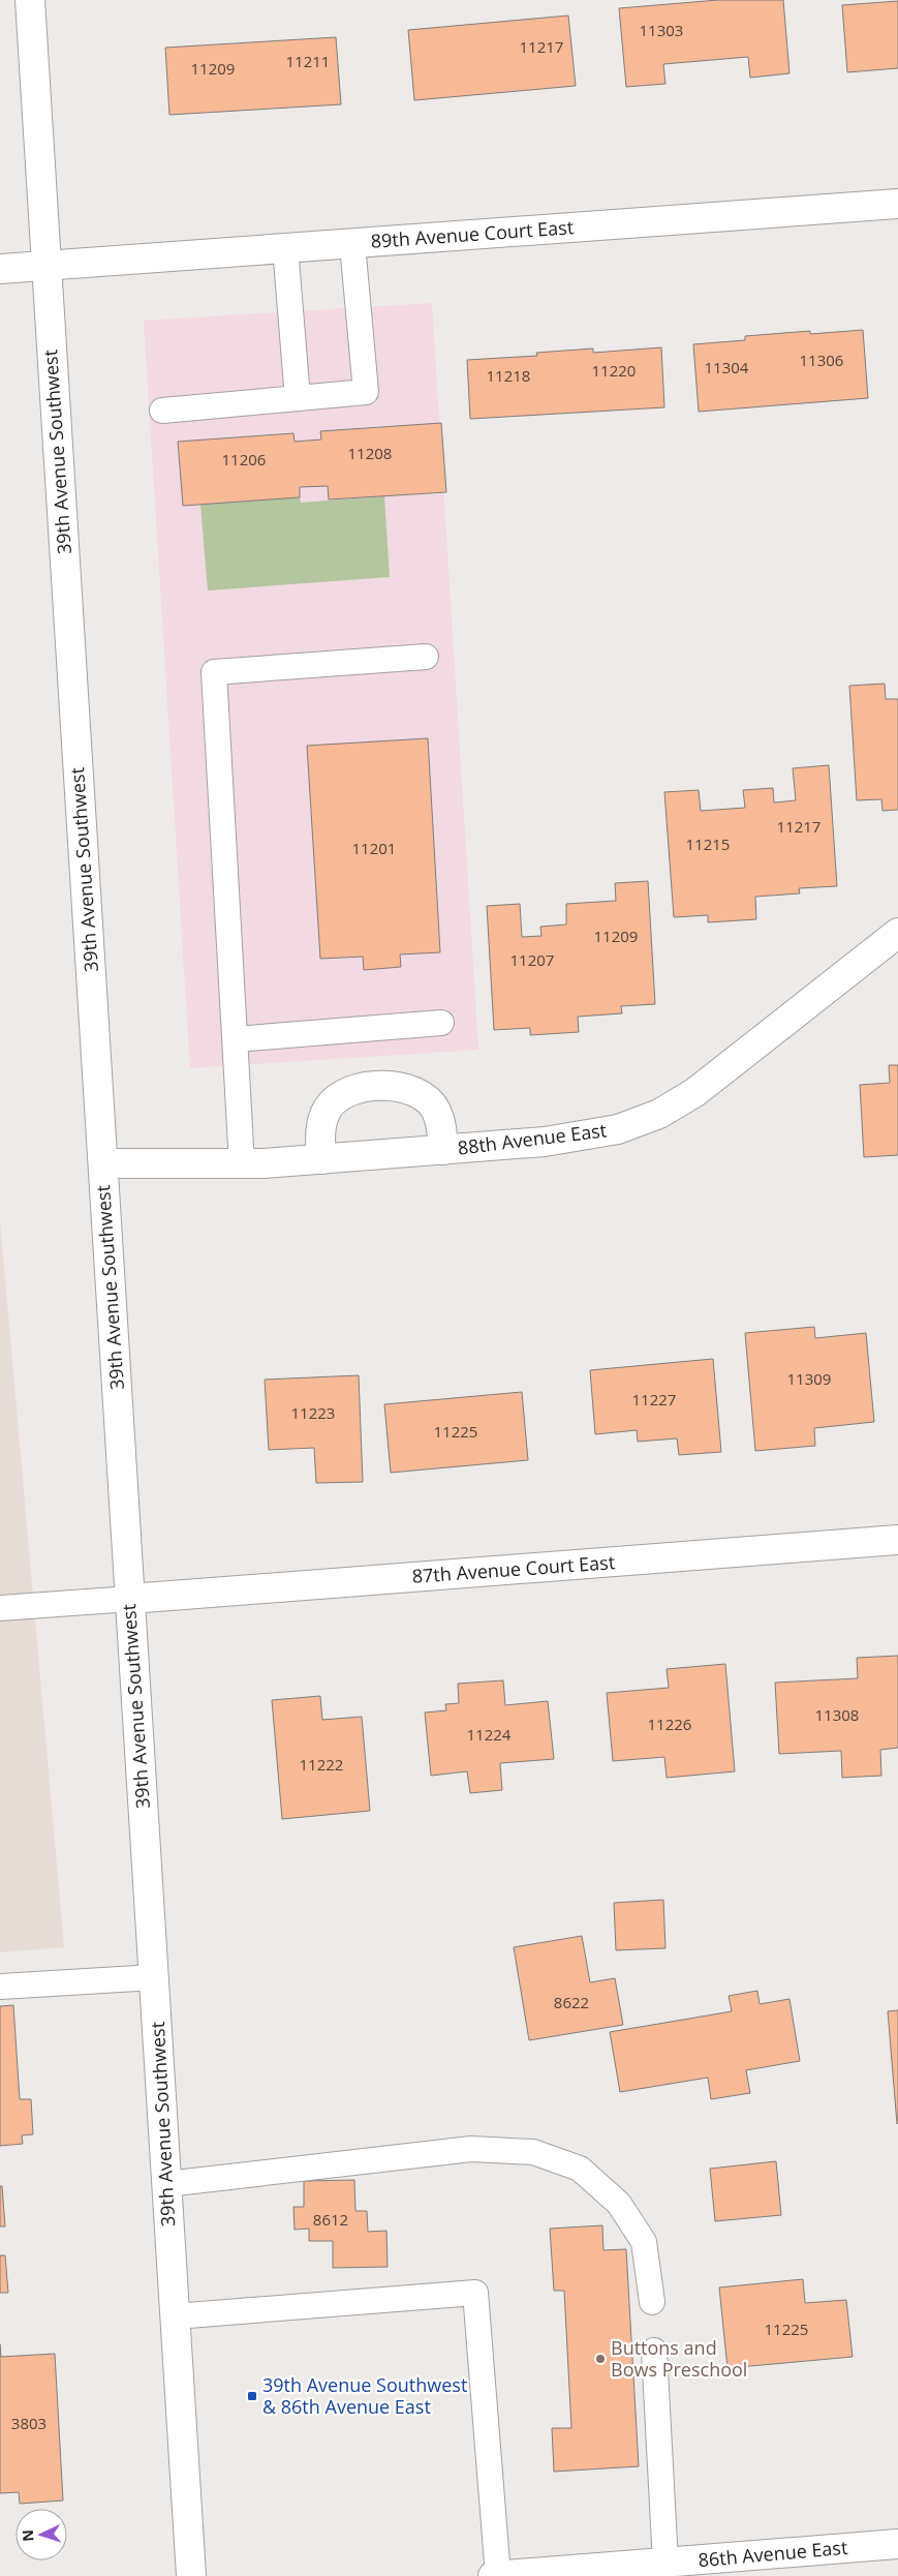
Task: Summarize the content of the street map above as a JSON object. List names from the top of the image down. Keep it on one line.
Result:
{"streets":{"street":["89th Avenue Court East","39th Avenue Southwest","88th Avenue East","87th Avenue Court East","86th Avenue East"]},"crossings":[["89th Avenue Court East","39th Avenue Southwest"],["39th Avenue Southwest","88th Avenue East"],["39th Avenue Southwest","87th Avenue Court East"]],"places":{"other":["Buttons and Bows Preschool"],"transit":["39th Avenue Southwest & 86th Avenue East"]},"house_numbers":["11303","11217","11211","11209","11306","11304","11220","11218","11208","11206","11217","11215","11201","11209","11207","11309","11227","11223","11225","11308","11226","11224","11222","8622","8612","11225","3803"],"north":"left"}
